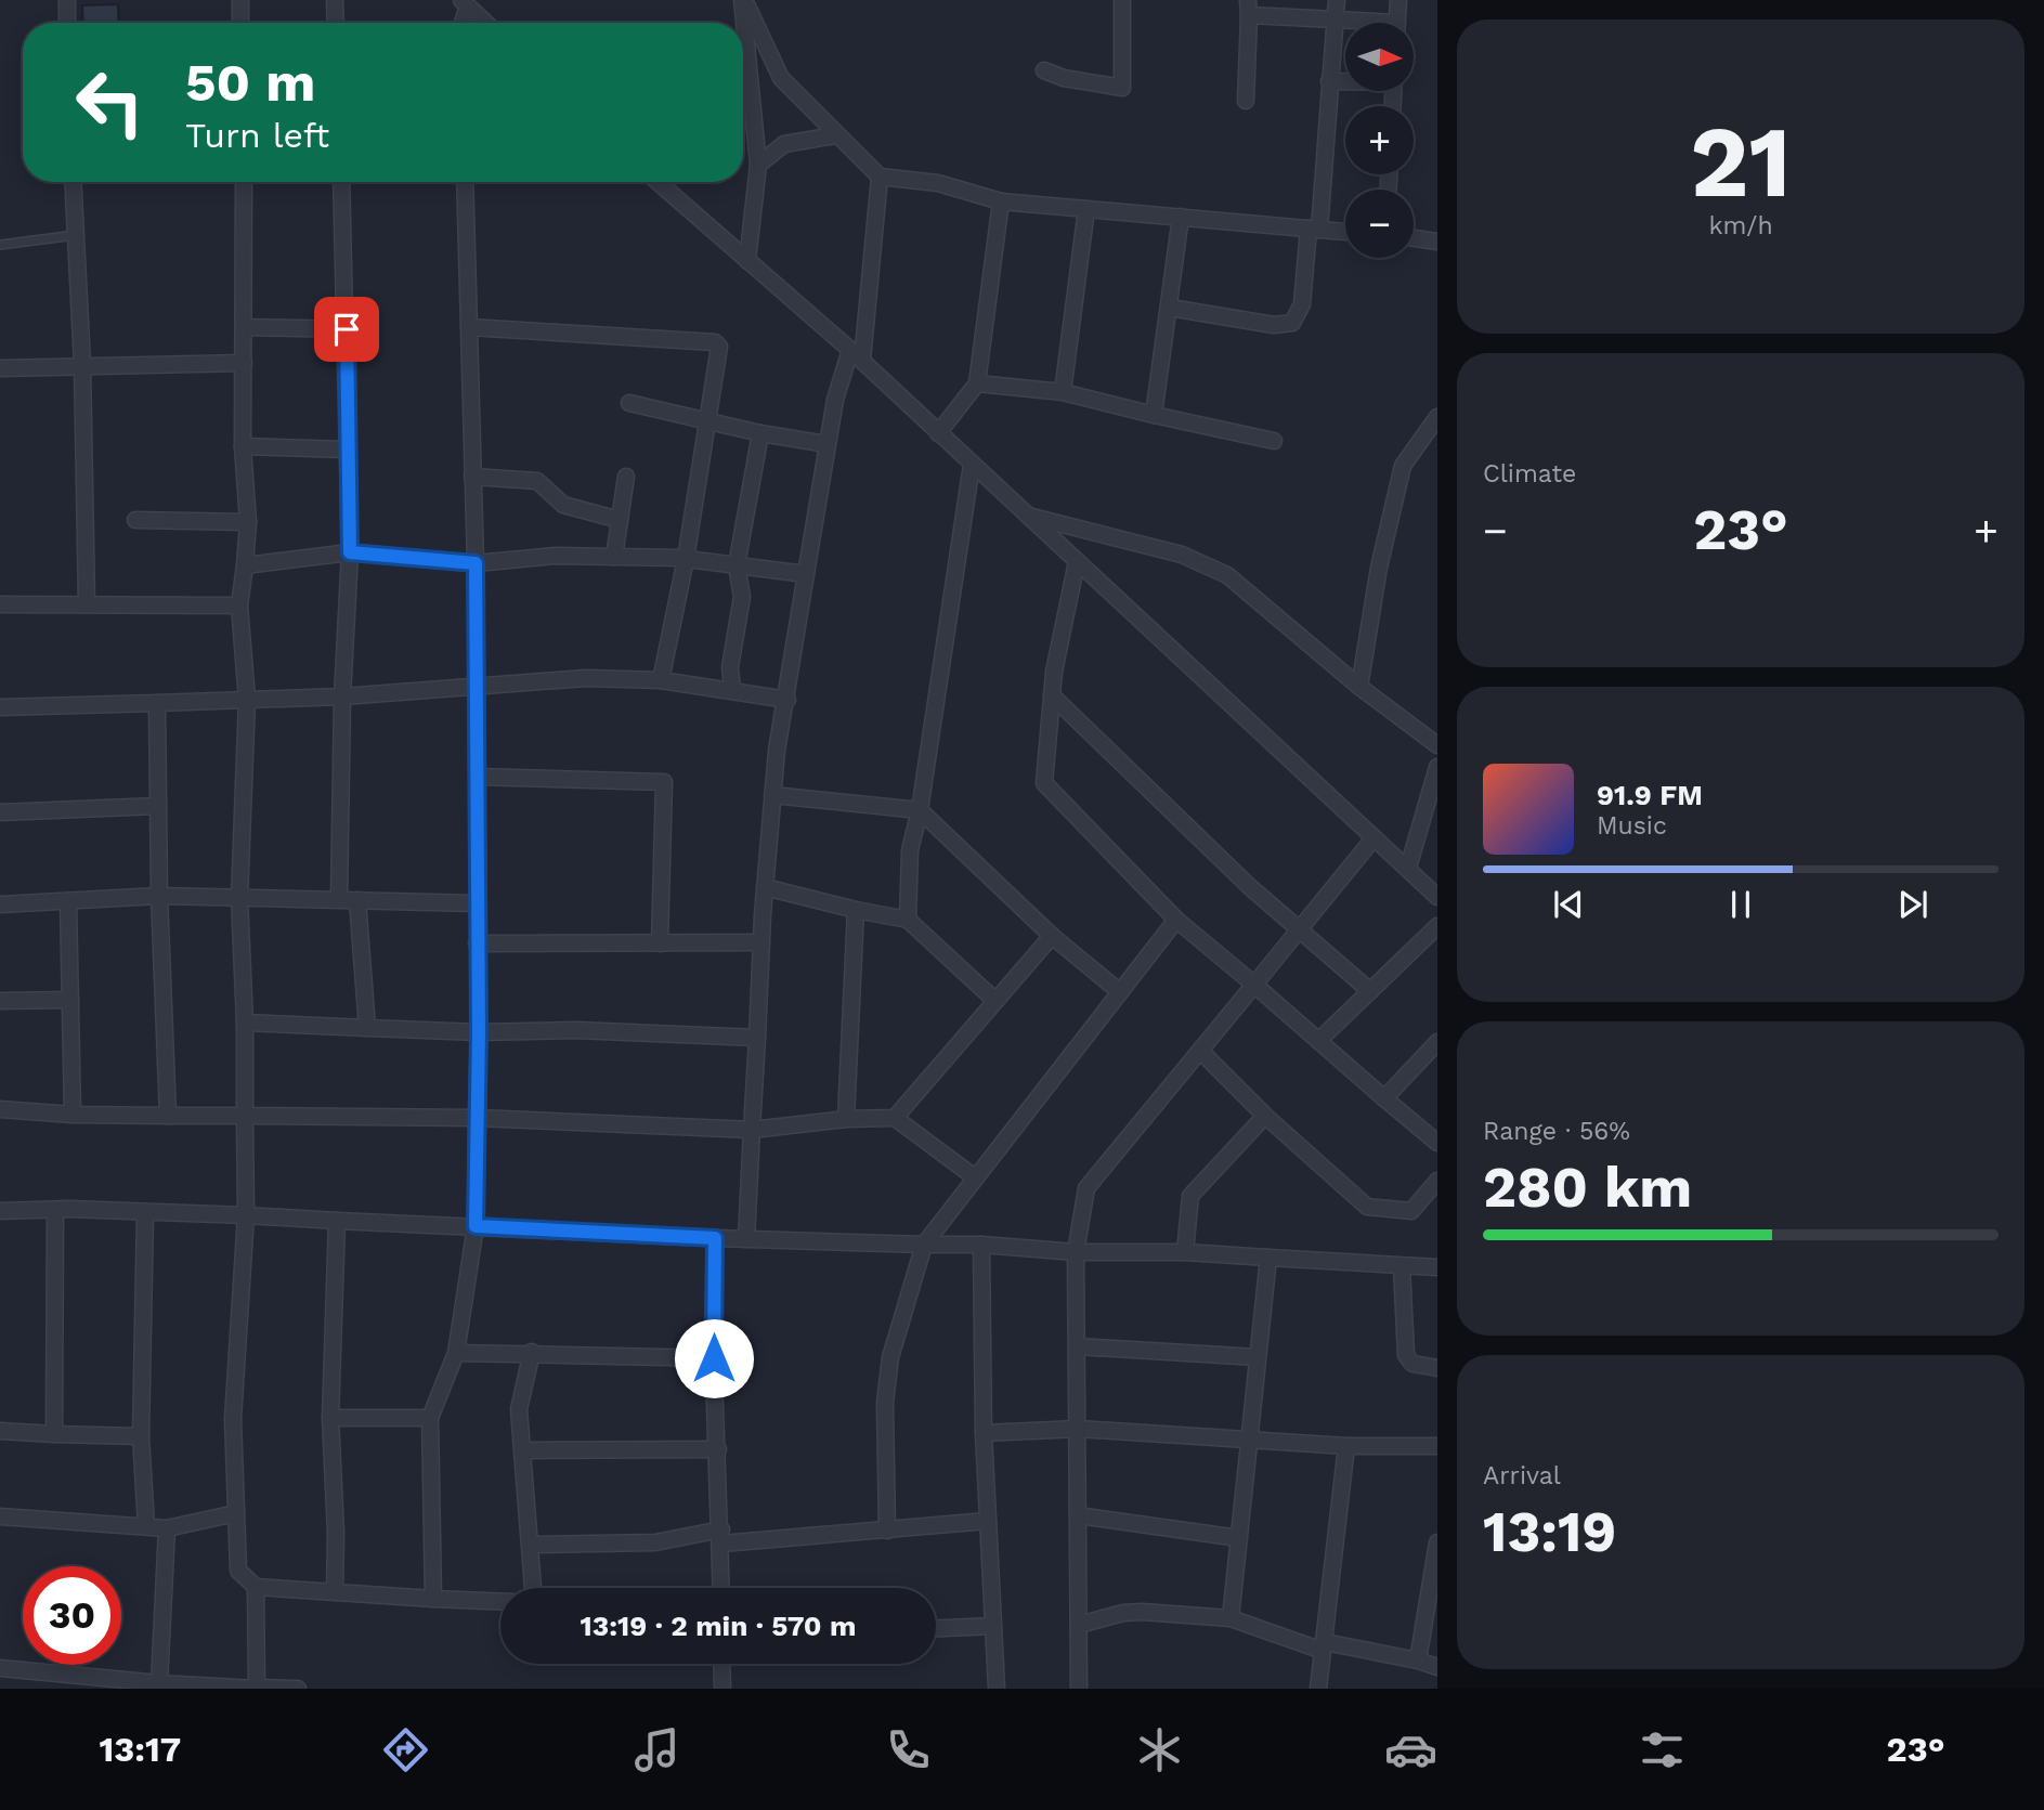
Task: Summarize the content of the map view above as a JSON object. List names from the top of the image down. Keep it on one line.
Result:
{"north":"right","page":{"tile":[["21","km/h"],"Climate",["Range · 56%","280 km"],["Arrival","13:19"]],"map_buttons":["+","−"],"turn":["50 m","Turn left"],"heat":["−","23°","+"],"song":["91.9 FM","Music"],"limit":"30","trip":"13:19 · 2 min · 570 m","tabs":["13:17","23°"]}}
